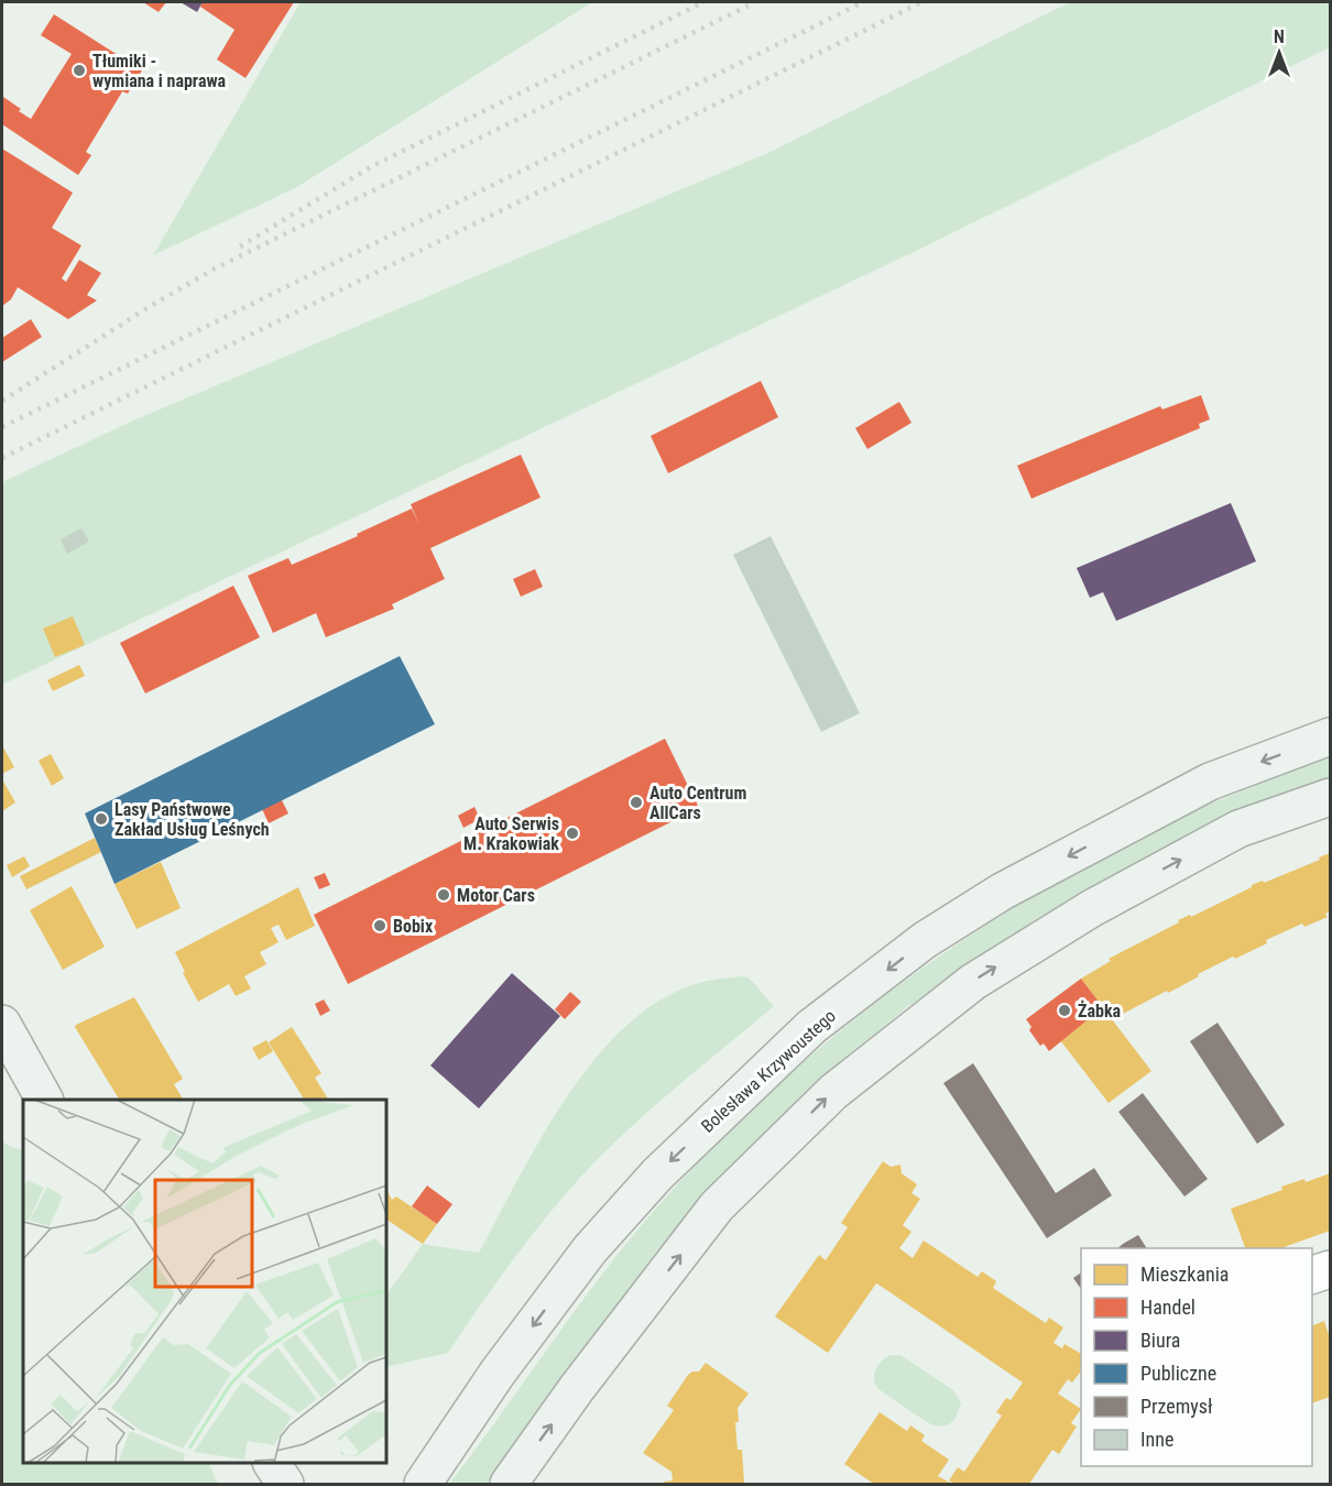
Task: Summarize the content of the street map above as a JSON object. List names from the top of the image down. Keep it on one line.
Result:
{"streets":{"main road":["Bolesława Krzywoustego"]},"places":["Tłumiki - wymiana i naprawa","Auto Centrum AllCars","Lasy Państwowe Zakład Usług Leśnych","Auto Serwis M. Krakowiak","Motor Cars","Bobix","Żabka"],"legend":["Mieszkania","Handel","Biura","Publiczne","Przemysł","Inne"],"north":"top"}
